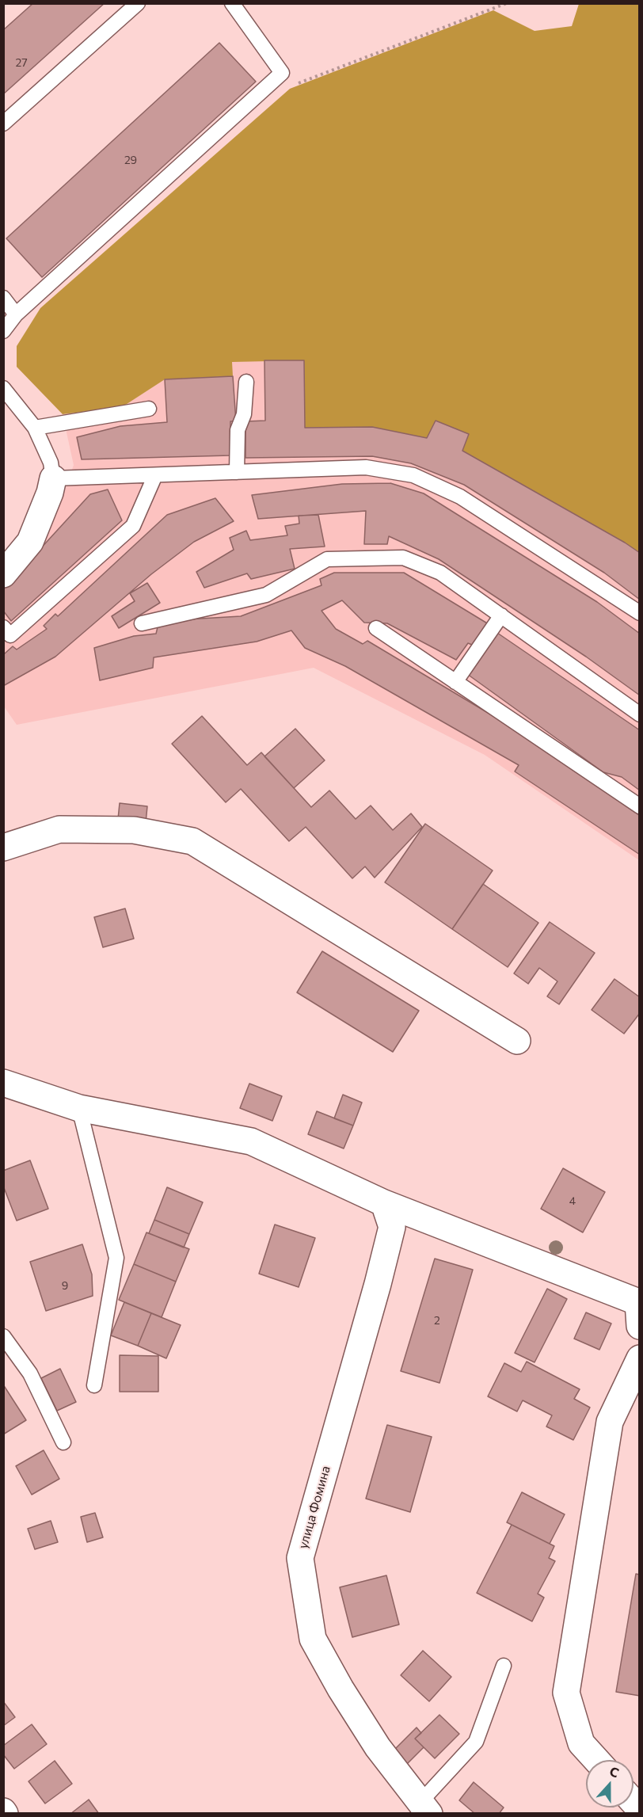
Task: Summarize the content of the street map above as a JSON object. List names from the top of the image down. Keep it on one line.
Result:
{"streets":{"street":["улица Фомина"]},"house_numbers":["27","29","4","9","2"],"north":"top"}
